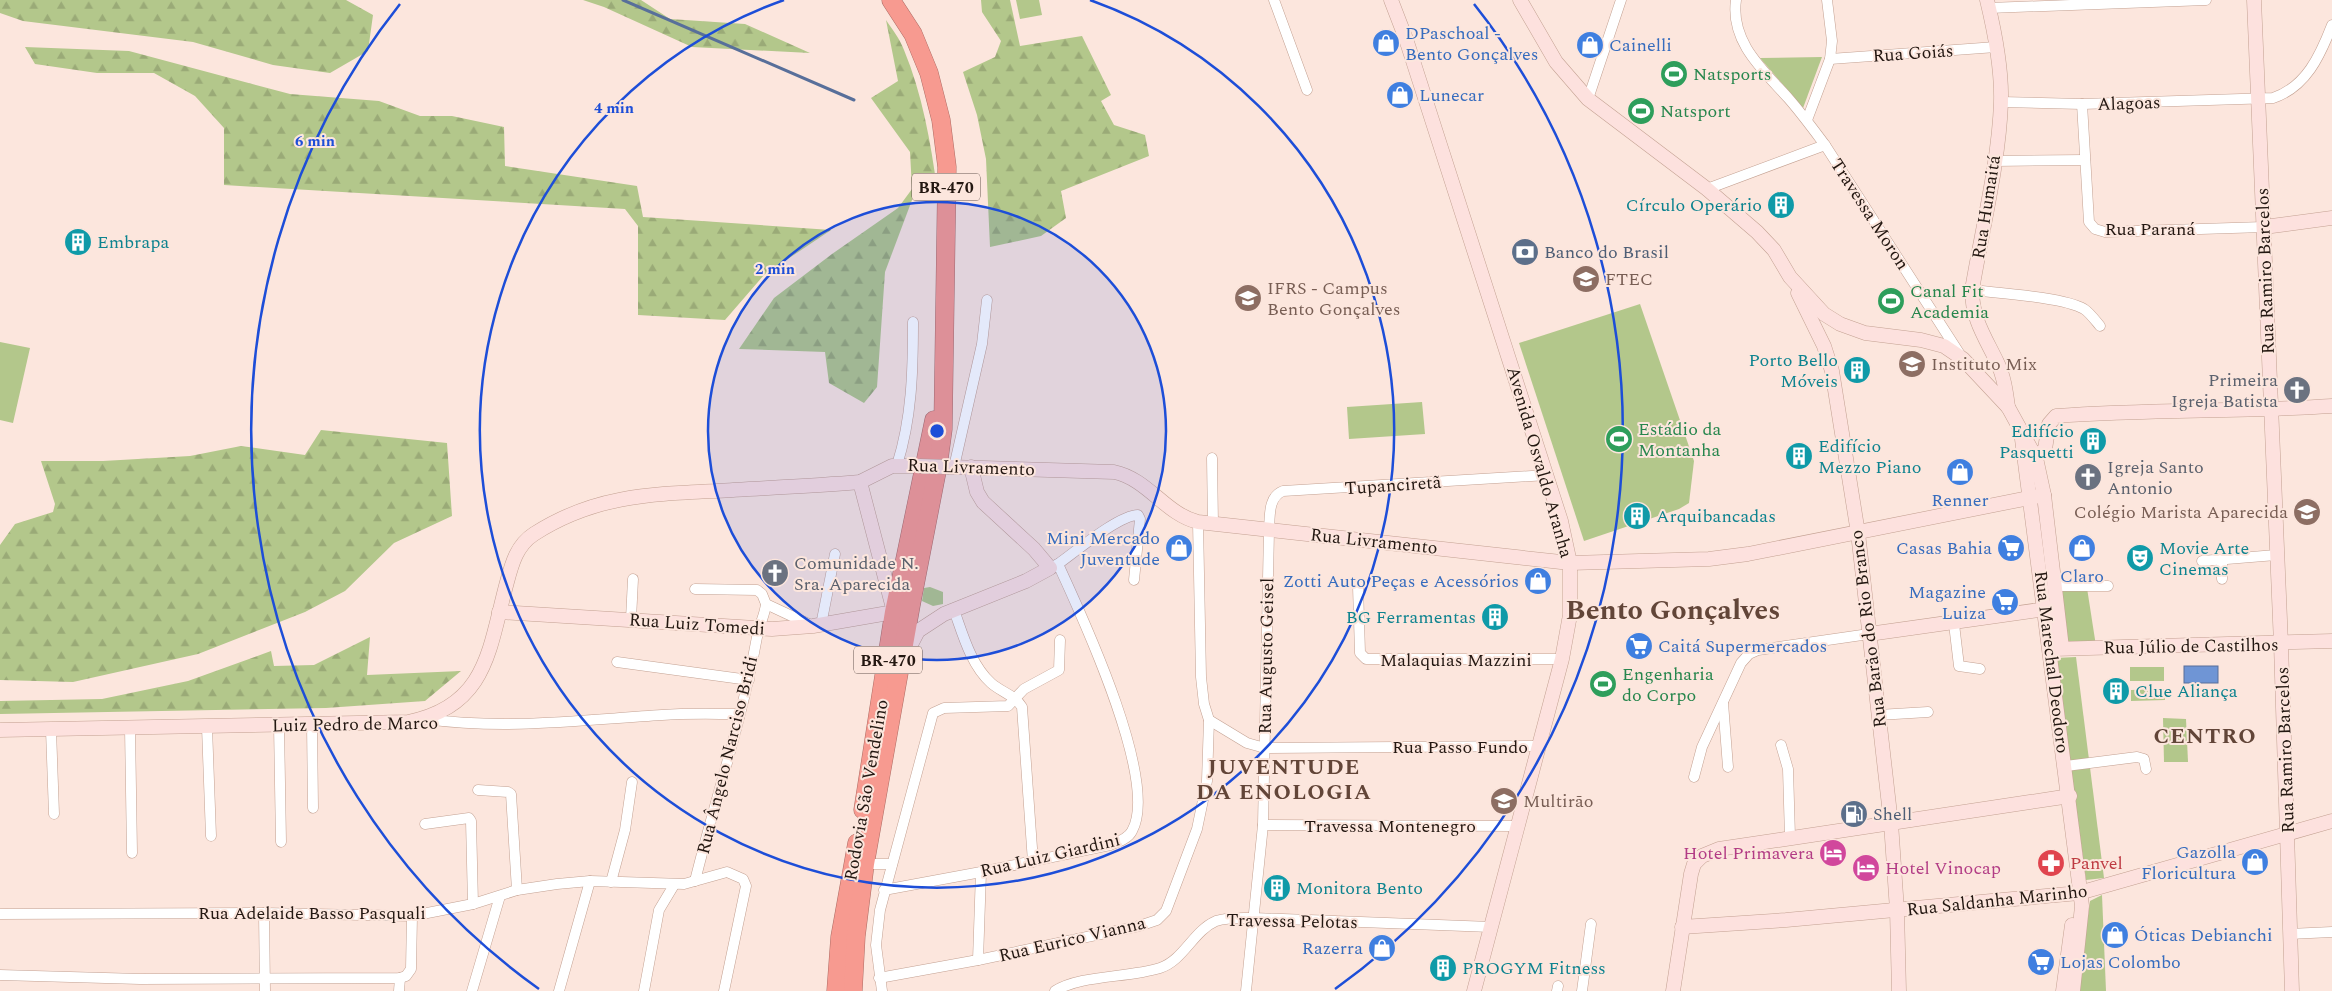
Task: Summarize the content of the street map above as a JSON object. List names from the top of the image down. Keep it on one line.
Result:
{"streets":{"highway":["BR-470","Rodovia São Vendelino"],"main road":["Rua Humaitá","Rua Paraná","Rua Ramiro Barcelos","Avenida Osvaldo Aranha","Rua Livramento","Rua Luiz Tomedi","Rua Barão do Rio Branco","Rua Júlio de Castilhos","Rua Marechal Deodoro","Luiz Pedro de Marco","Rua Saldanha Marinho"],"street":["Rua Goiás","Alagoas","Travessa Moron","Tupanciretã","Rua Augusto Geisel","Malaquias Mazzini","Rua Passo Fundo","Rua Ângelo Narciso Bridi","Travessa Montenegro","Rua Luiz Giardini","Rua Adelaide Basso Pasquali","Travessa Pelotas","Rua Eurico Vianna"]},"crossings":[["Rua Goiás","Rua Humaitá"],["Alagoas","Rua Humaitá"],["Alagoas","Rua Paraná"],["Alagoas","Rua Ramiro Barcelos"],["BR-470","Rodovia São Vendelino"],["Rua Humaitá","Rua Marechal Deodoro"],["Travessa Moron","Rua Marechal Deodoro"],["Rua Paraná","Rua Ramiro Barcelos"],["Rua Ramiro Barcelos","Rua Júlio de Castilhos"],["Rua Ramiro Barcelos","Rua Saldanha Marinho"],["Avenida Osvaldo Aranha","Rua Livramento"],["Avenida Osvaldo Aranha","Tupanciretã"],["Avenida Osvaldo Aranha","Malaquias Mazzini"],["Avenida Osvaldo Aranha","Rua Passo Fundo"],["Avenida Osvaldo Aranha","Travessa Montenegro"],["Avenida Osvaldo Aranha","Travessa Pelotas"],["Rua Livramento","Tupanciretã"],["Rua Livramento","Rua Luiz Tomedi"],["Rua Livramento","Rua Barão do Rio Branco"],["Rua Livramento","Rua Augusto Geisel"],["Rua Livramento","Rua Marechal Deodoro"],["Rua Livramento","Luiz Pedro de Marco"],["Rua Livramento","Rua Eurico Vianna"],["Tupanciretã","Rua Augusto Geisel"],["Rua Luiz Tomedi","Rua Ângelo Narciso Bridi"],["Rua Luiz Tomedi","Rodovia São Vendelino"],["Rua Barão do Rio Branco","Rua Marechal Deodoro"],["Rua Barão do Rio Branco","Rua Saldanha Marinho"],["Rua Júlio de Castilhos","Rua Marechal Deodoro"],["Rua Augusto Geisel","Rua Passo Fundo"],["Rua Augusto Geisel","Travessa Montenegro"],["Rua Augusto Geisel","Travessa Pelotas"],["Rua Marechal Deodoro","Rua Saldanha Marinho"],["Luiz Pedro de Marco","Rua Ângelo Narciso Bridi"],["Rua Passo Fundo","Rua Eurico Vianna"],["Rua Ângelo Narciso Bridi","Rua Adelaide Basso Pasquali"]],"districts":["Bento Gonçalves","CENTRO","JUVENTUDE DA ENOLOGIA"],"places":{"shop":["DPaschoal - Bento Gonçalves","Cainelli","Lunecar","Renner","Mini Mercado Juventude","Claro","Zotti Auto Peças e Acessórios","Gazolla Floricultura","Óticas Debianchi","Razerra"],"sports":["Natsports","Natsport","Canal Fit Academia","Estádio da Montanha","Engenharia do Corpo"],"building":["Círculo Operário","Embrapa","Porto Bello Móveis","Edifício Pasquetti","Edifício Mezzo Piano","Arquibancadas","BG Ferramentas","Clue Aliança","Monitora Bento","PROGYM Fitness"],"bank":["Banco do Brasil"],"school or university":["FTEC","IFRS - Campus Bento Gonçalves","Instituto Mix","Colégio Marista Aparecida","Multirão"],"church":["Primeira Igreja Batista","Igreja Santo Antonio","Comunidade N. Sra. Aparecida"],"supermarket":["Casas Bahia","Magazine Luiza","Caitá Supermercados","Lojas Colombo"],"theatre":["Movie Arte Cinemas"],"fuel station":["Shell"],"hotel":["Hotel Primavera","Hotel Vinocap"],"pharmacy":["Panvel"]},"rings":["4 min","6 min","2 min"]}
